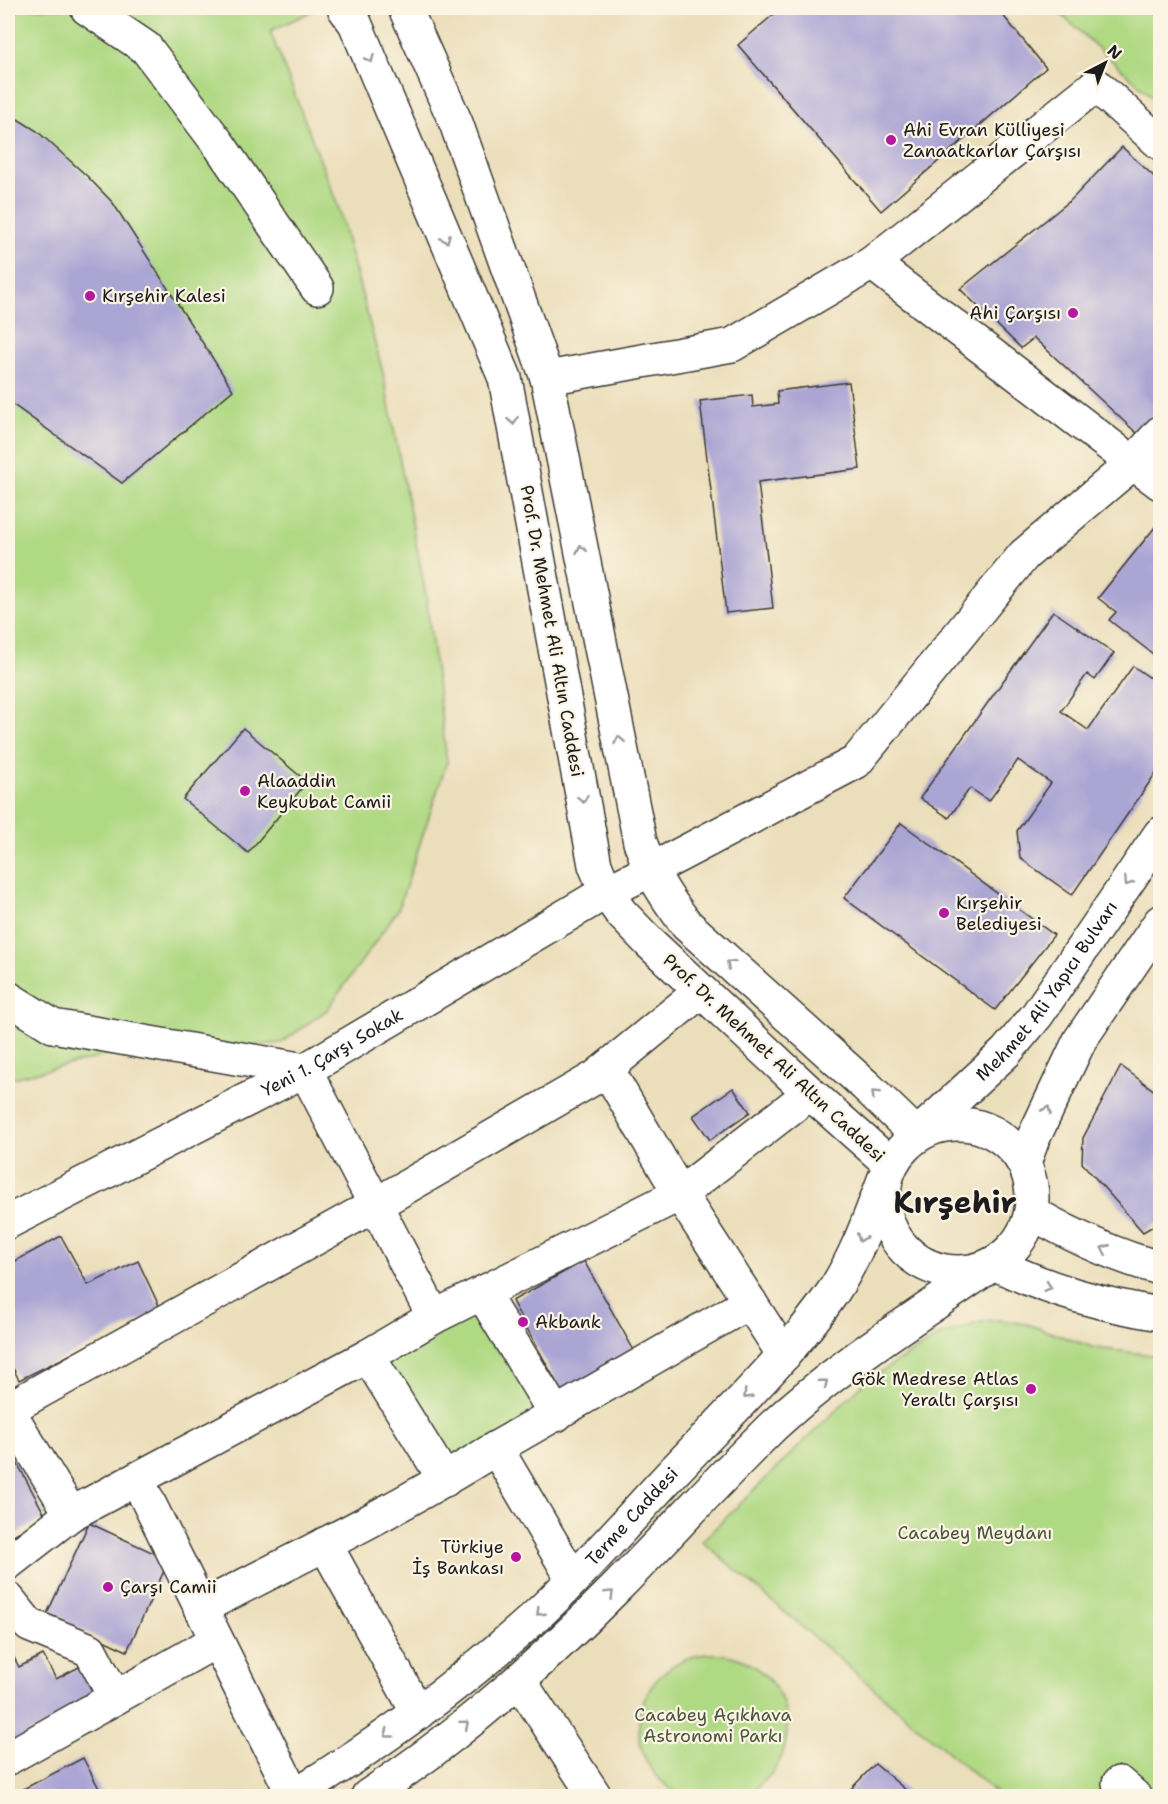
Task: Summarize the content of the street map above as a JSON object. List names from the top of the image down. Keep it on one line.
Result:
{"streets":{"street":["Prof. Dr. Mehmet Ali Altın Caddesi","Mehmet Ali Yapıcı Bulvarı","Yeni 1. Çarşı Sokak","Terme Caddesi"]},"crossings":[["Prof. Dr. Mehmet Ali Altın Caddesi","Mehmet Ali Yapıcı Bulvarı"],["Prof. Dr. Mehmet Ali Altın Caddesi","Yeni 1. Çarşı Sokak"],["Prof. Dr. Mehmet Ali Altın Caddesi","Terme Caddesi"],["Mehmet Ali Yapıcı Bulvarı","Terme Caddesi"]],"districts":["Kırşehir"],"parks":["Cacabey Meydanı","Cacabey Açıkhava Astronomi Parkı"],"places":["Ahi Evran Külliyesi Zanaatkarlar Çarşısı","Kırşehir Kalesi","Ahi Çarşısı","Alaaddin Keykubat Camii","Kırşehir Belediyesi","Akbank","Gök Medrese Atlas Yeraltı Çarşısı","Türkiye İş Bankası","Çarşı Camii"],"north":"top right"}
